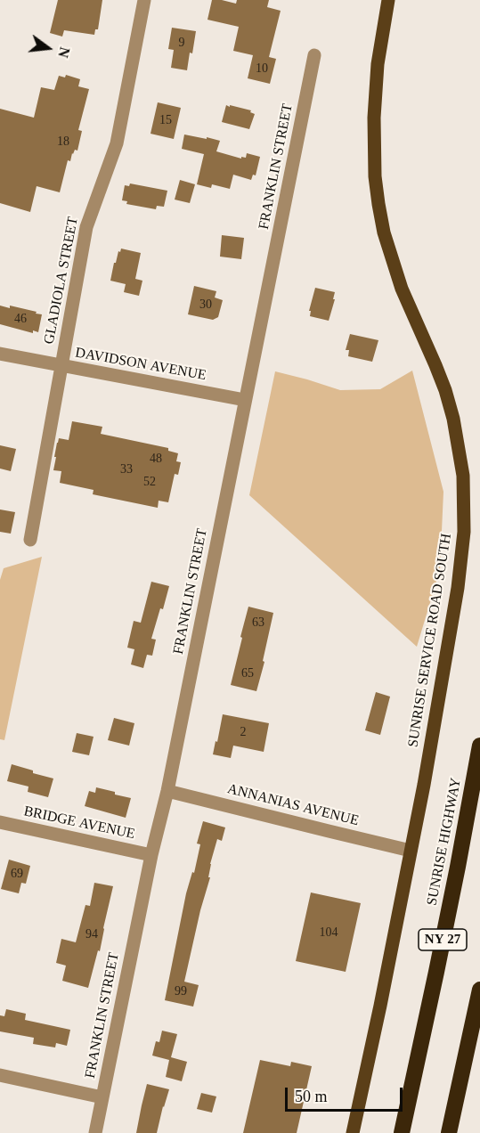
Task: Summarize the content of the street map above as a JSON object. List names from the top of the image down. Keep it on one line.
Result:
{"streets":{"highway":["SUNRISE HIGHWAY","NY 27"],"main road":["SUNRISE SERVICE ROAD SOUTH"],"street":["FRANKLIN STREET","GLADIOLA STREET","DAVIDSON AVENUE","ANNANIAS AVENUE","BRIDGE AVENUE"]},"crossings":[["FRANKLIN STREET","DAVIDSON AVENUE"],["FRANKLIN STREET","ANNANIAS AVENUE"],["FRANKLIN STREET","BRIDGE AVENUE"],["GLADIOLA STREET","DAVIDSON AVENUE"],["SUNRISE SERVICE ROAD SOUTH","ANNANIAS AVENUE"]],"house_numbers":["9","10","15","18","30","46","48","33","52","63","65","2","69","104","94","99"],"scale_bar":"50 m","north":"right"}
